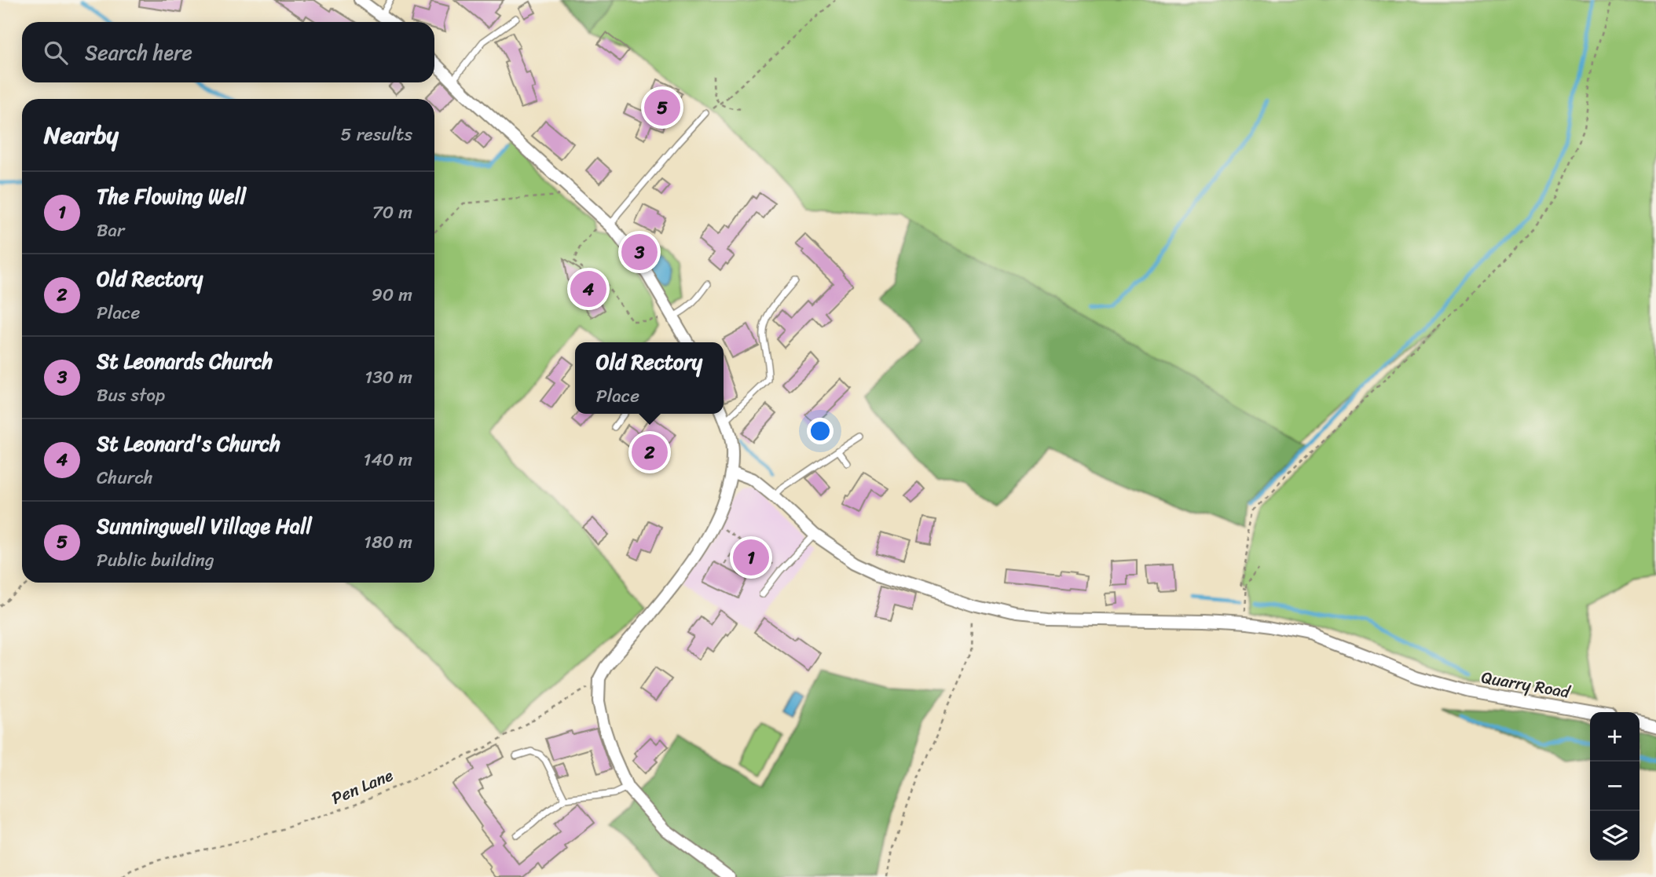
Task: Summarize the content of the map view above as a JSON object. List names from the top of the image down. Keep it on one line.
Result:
{"streets":{"street":["Quarry Road"],"path":["Pen Lane"]},"page":{"search":"Search here","pins":["5","3","4","2","1"],"heading":["Nearby","5 results"],"list":[{"mark":"1","name":"The Flowing Well","note":"Bar","value":"70 m"},{"mark":"2","name":"Old Rectory","note":"Place","value":"90 m"},{"mark":"3","name":"St Leonards Church","note":"Bus stop","value":"130 m"},{"mark":"4","name":"St Leonard's Church","note":"Church","value":"140 m"},{"mark":"5","name":"Sunningwell Village Hall","note":"Public building","value":"180 m"}],"popup":["Old Rectory","Place"],"map_buttons":["+","−"]}}
